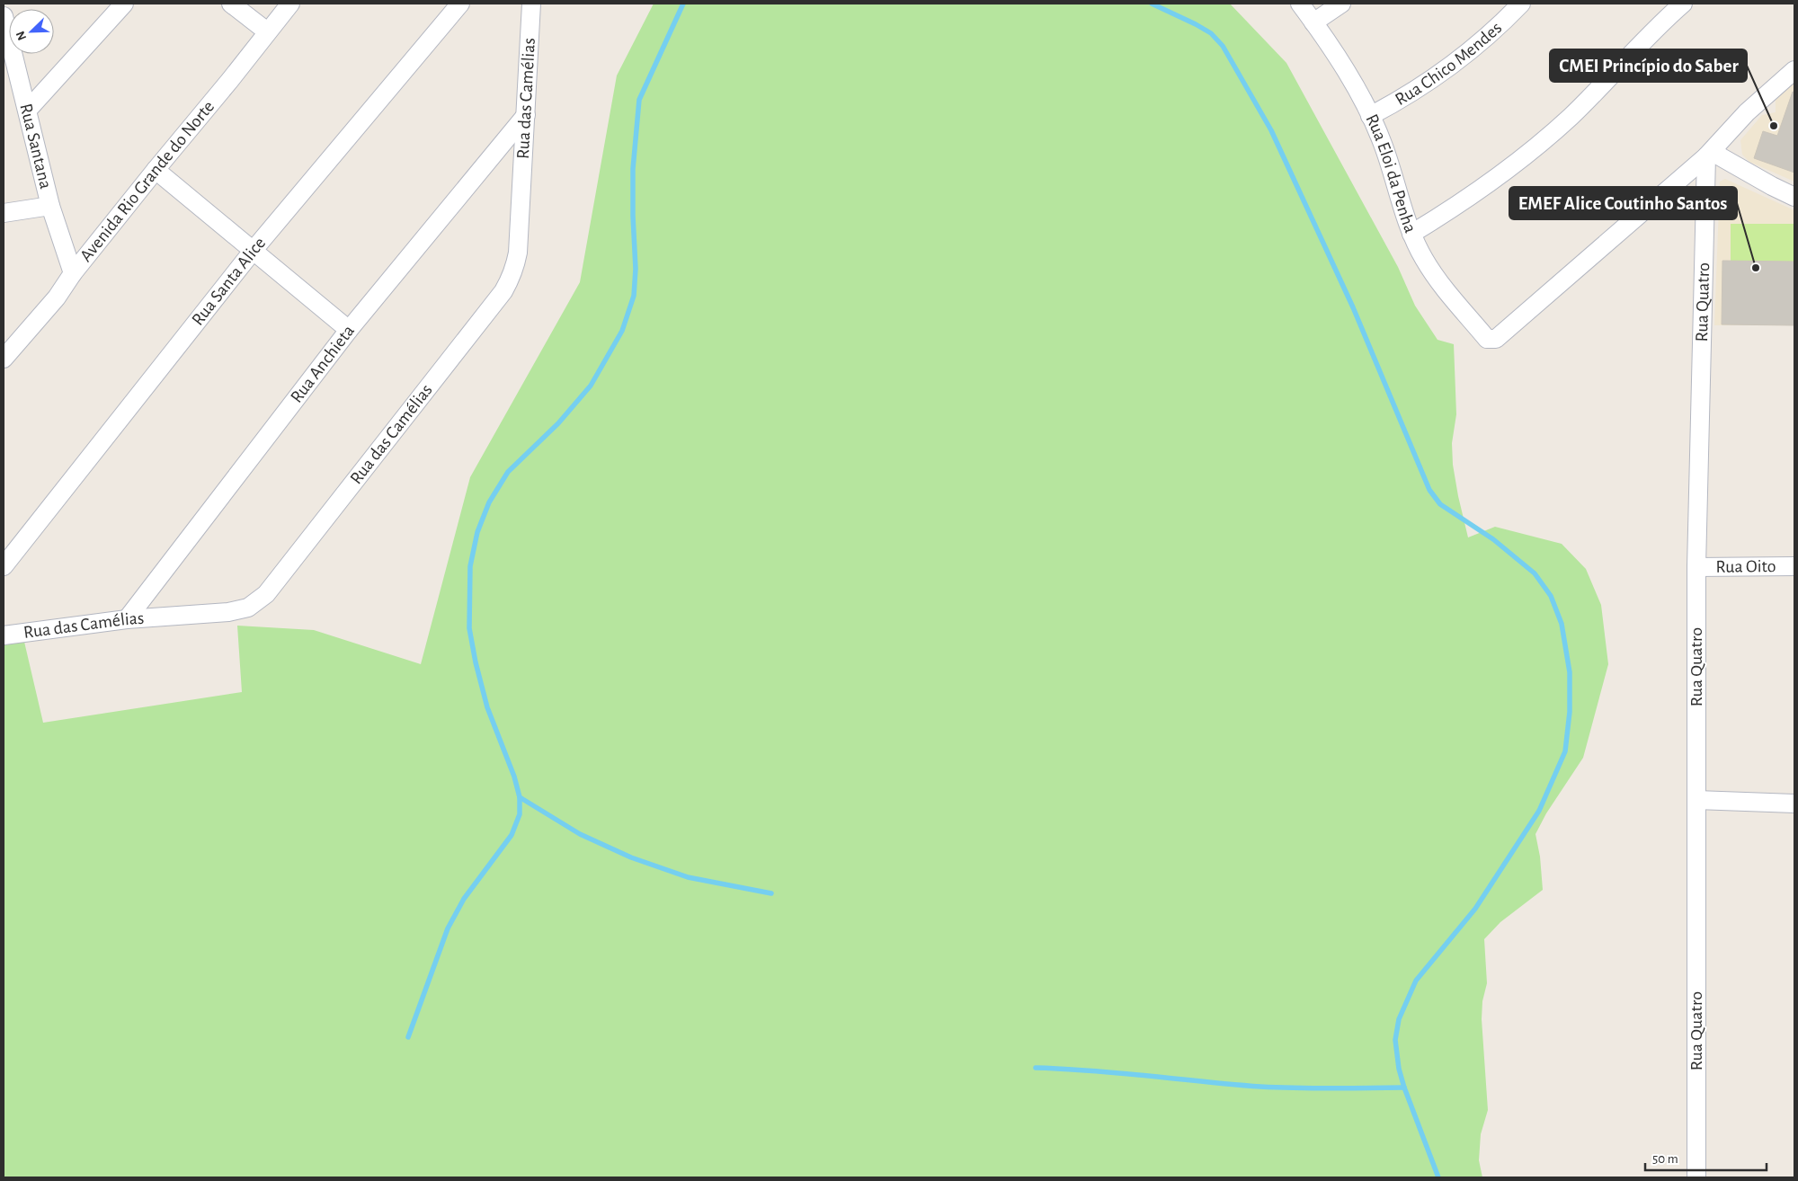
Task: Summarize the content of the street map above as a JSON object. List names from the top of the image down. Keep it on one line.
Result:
{"streets":{"street":["Rua Chico Mendes","Rua das Camélias","Rua Santana","Rua Eloi da Penha","Avenida Rio Grande do Norte","Rua Santa Alice","Rua Quatro","Rua Anchieta","Rua Oito"]},"crossings":[["Rua Chico Mendes","Rua Eloi da Penha"],["Rua das Camélias","Rua Anchieta"],["Rua Santana","Avenida Rio Grande do Norte"],["Rua Eloi da Penha","Rua Quatro"],["Rua Quatro","Rua Oito"]],"places":["CMEI Princípio do Saber","EMEF Alice Coutinho Santos"],"scale_bar":"50 m","north":"bottom left"}
